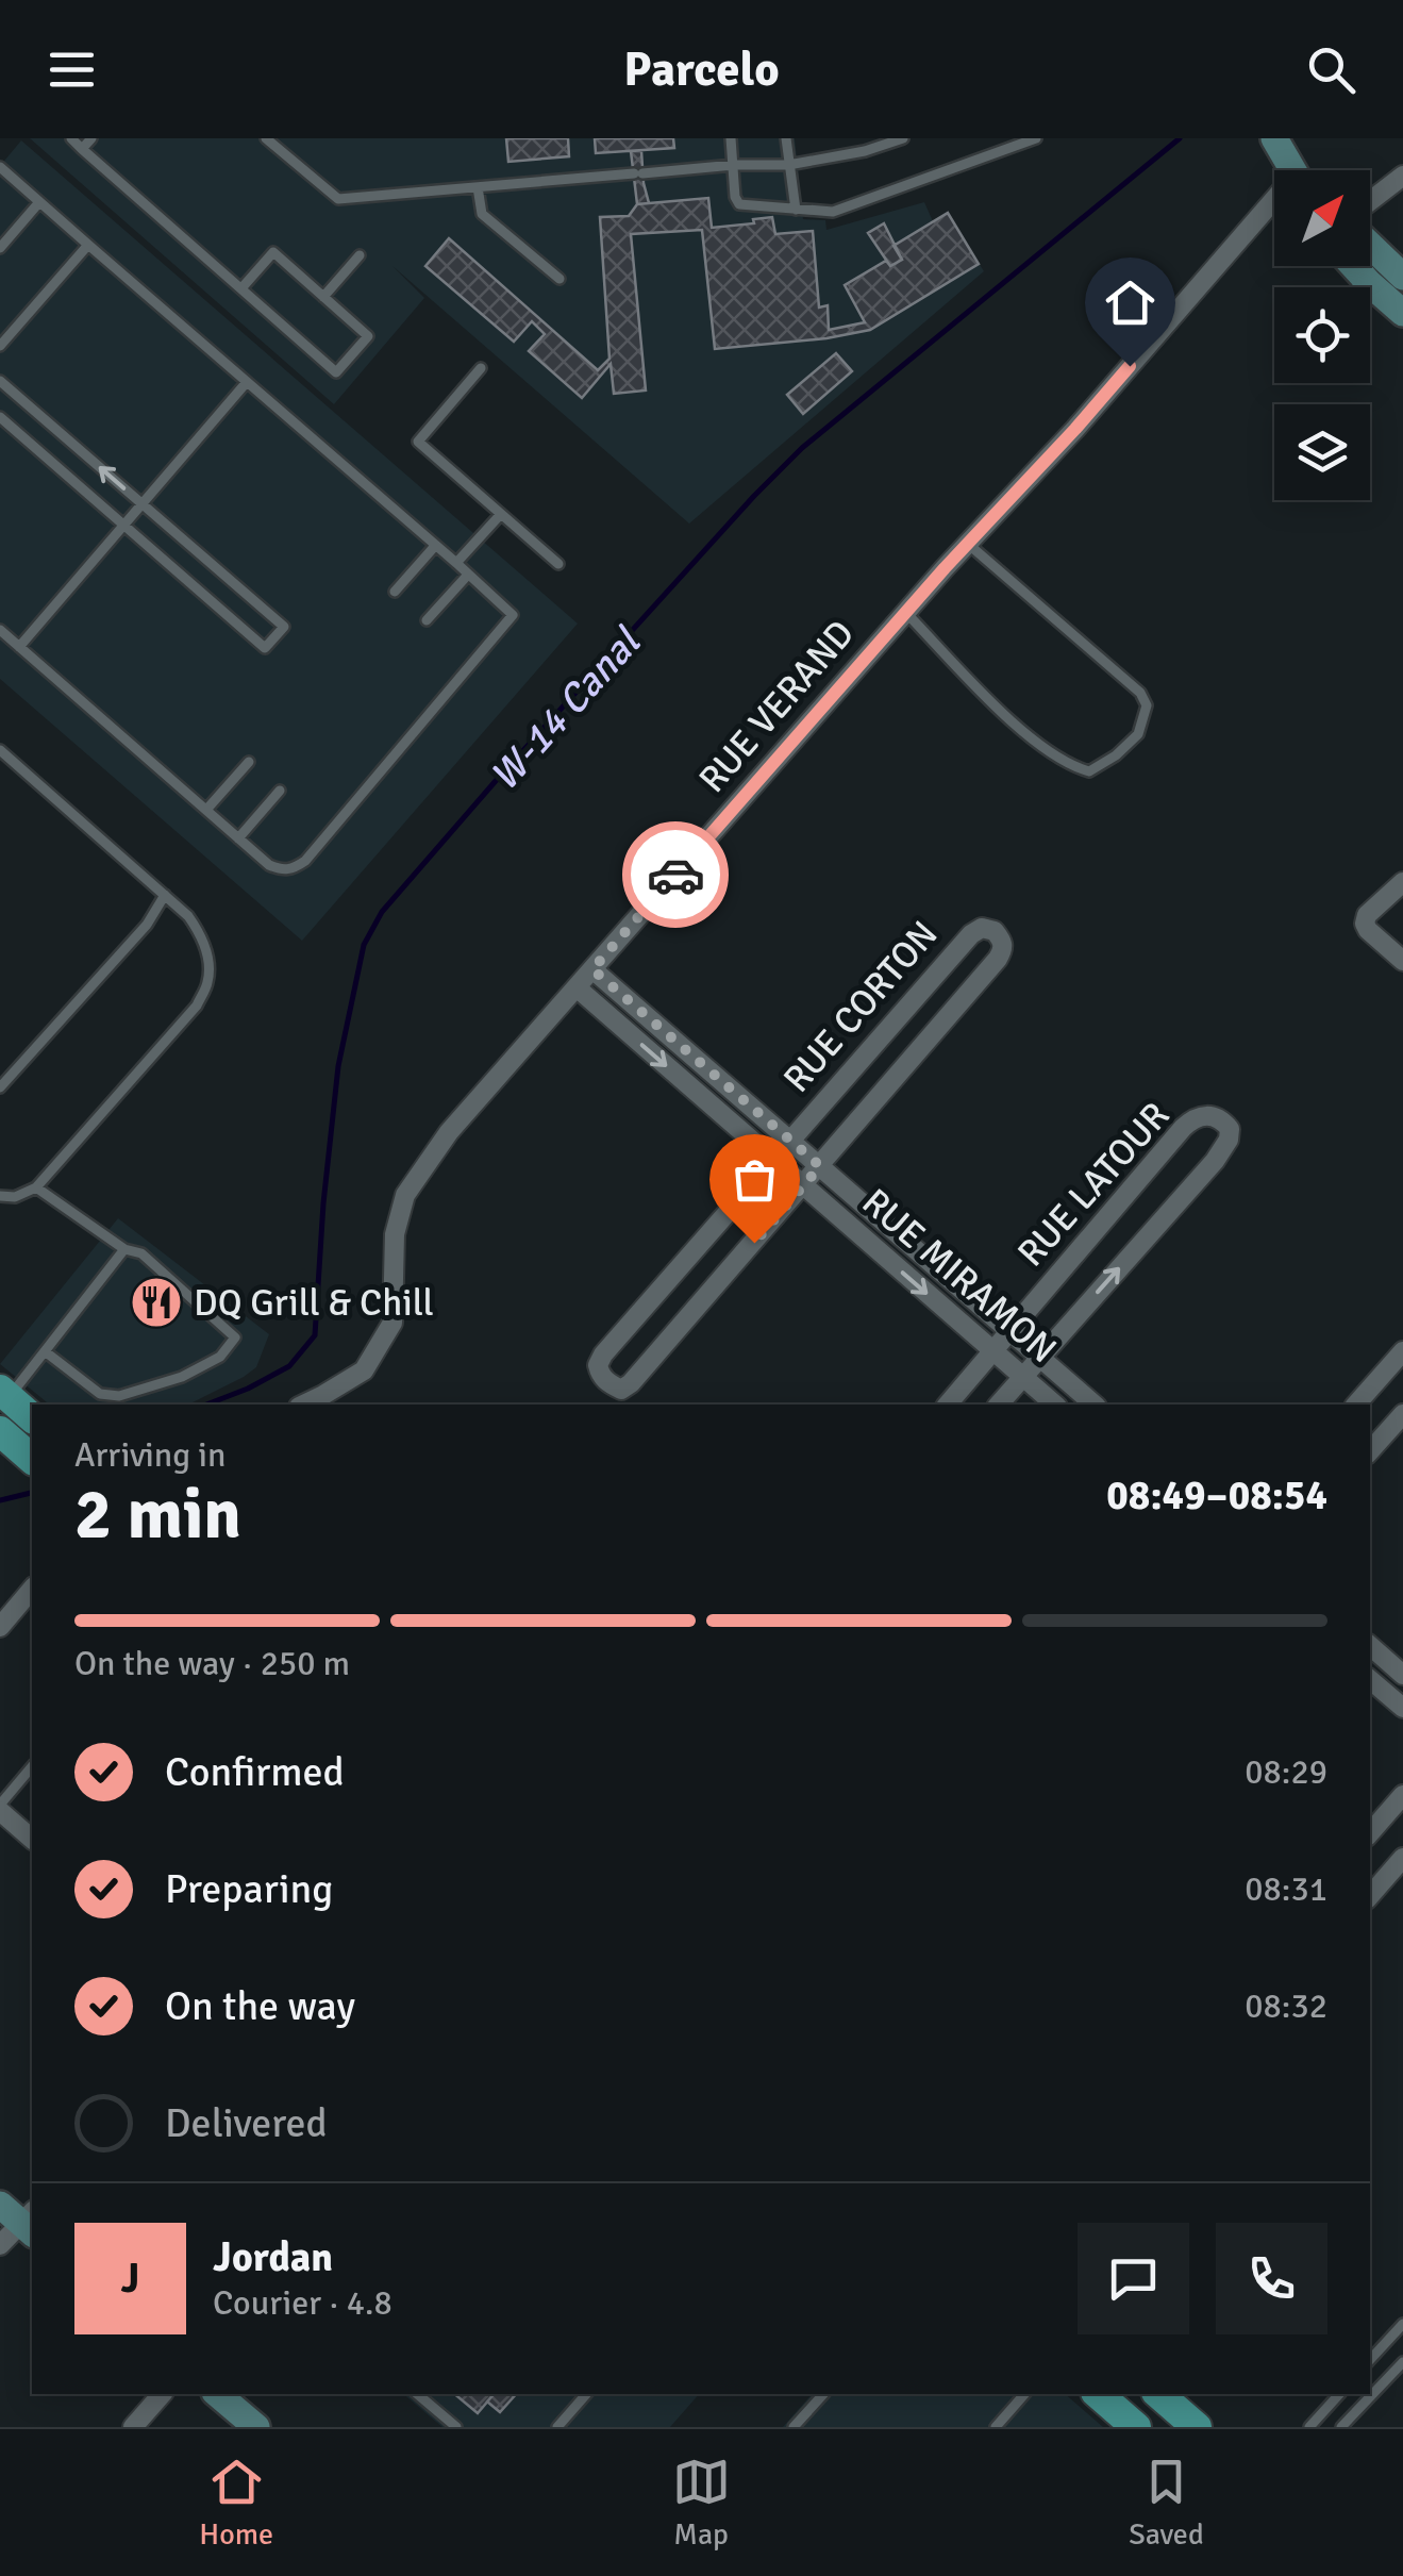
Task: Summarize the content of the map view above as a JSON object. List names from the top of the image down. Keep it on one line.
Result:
{"streets":{"street":["RUE VERAND","RUE CORTON","RUE LATOUR","RUE MIRAMON"]},"crossings":[["RUE VERAND","RUE MIRAMON"],["RUE CORTON","RUE MIRAMON"],["RUE LATOUR","RUE MIRAMON"]],"water":["W-14 Canal"],"places":{"restaurant":["DQ Grill & Chill"]},"north":"top right","page":{"header":"Parcelo","heading":["2 min","Arriving in","08:49–08:54"],"panel":["Jordan","Courier · 4.8"],"bar":"On the way · 250 m","list":[["Confirmed","08:29"],["Preparing","08:31"],["On the way","08:32"],"Delivered"],"round":"J","tabs":["Home","Map","Saved"]}}
